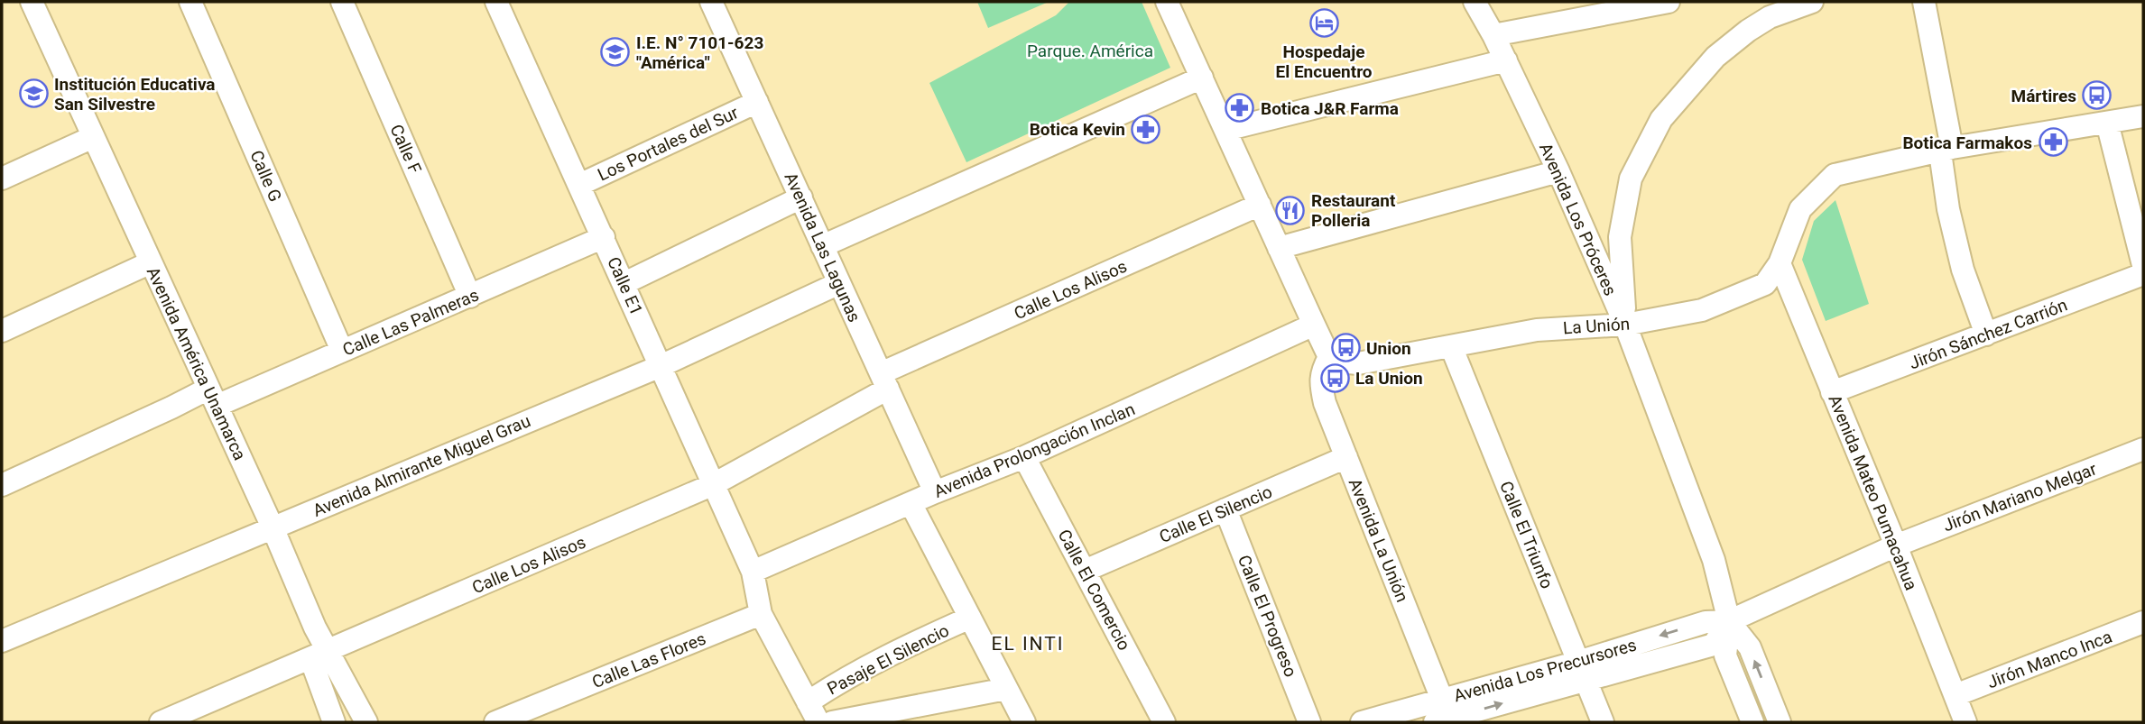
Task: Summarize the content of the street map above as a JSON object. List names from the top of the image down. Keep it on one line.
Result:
{"streets":{"street":["Los Portales del Sur","Calle F","Calle G","Avenida Los Próceres","Avenida Las Lagunas","Calle E1","Calle Los Alisos","Calle Las Palmeras","La Unión","Jirón Sánchez Carrión","Avenida América Unamarca","Avenida Prolongación Inclan","Avenida Almirante Miguel Grau","Avenida Mateo Pumacahua","Jirón Mariano Melgar","Calle El Silencio","Calle El Triunfo","Avenida La Unión","Calle El Comercio","Calle El Progreso","Pasaje El Silencio","Jirón Manco Inca","Calle Las Flores","Avenida Los Precursores"]},"crossings":[["Los Portales del Sur","Avenida Las Lagunas"],["Los Portales del Sur","Calle E1"],["Calle F","Calle Las Palmeras"],["Calle G","Calle Las Palmeras"],["Avenida Los Próceres","La Unión"],["Avenida Los Próceres","Avenida Los Precursores"],["Avenida Las Lagunas","Calle Los Alisos"],["Avenida Las Lagunas","Avenida Prolongación Inclan"],["Avenida Las Lagunas","Avenida Almirante Miguel Grau"],["Calle E1","Calle Los Alisos"],["Calle E1","Calle Las Palmeras"],["Calle E1","Avenida Prolongación Inclan"],["Calle E1","Avenida Almirante Miguel Grau"],["Calle Los Alisos","Avenida América Unamarca"],["Calle Las Palmeras","Avenida América Unamarca"],["La Unión","Avenida Mateo Pumacahua"],["La Unión","Calle El Triunfo"],["La Unión","Avenida La Unión"],["Jirón Sánchez Carrión","Avenida Mateo Pumacahua"],["Avenida América Unamarca","Avenida Almirante Miguel Grau"],["Avenida Prolongación Inclan","Calle El Comercio"],["Avenida Mateo Pumacahua","Jirón Mariano Melgar"],["Avenida Mateo Pumacahua","Jirón Manco Inca"],["Avenida Mateo Pumacahua","Avenida Los Precursores"],["Jirón Mariano Melgar","Avenida Los Precursores"],["Calle El Silencio","Avenida La Unión"],["Calle El Silencio","Calle El Comercio"],["Calle El Silencio","Calle El Progreso"],["Calle El Triunfo","Avenida Los Precursores"],["Avenida La Unión","Avenida Los Precursores"]],"districts":["EL INTI"],"parks":["Parque. América"],"places":{"hotel":["Hospedaje El Encuentro"],"school or university":["I.E. N° 7101-623 \"América\"","Institución Educativa San Silvestre"],"bus stop":["Mártires","Union","La Union"],"pharmacy":["Botica J&R Farma","Botica Kevin","Botica Farmakos"],"restaurant":["Restaurant Polleria"]}}
